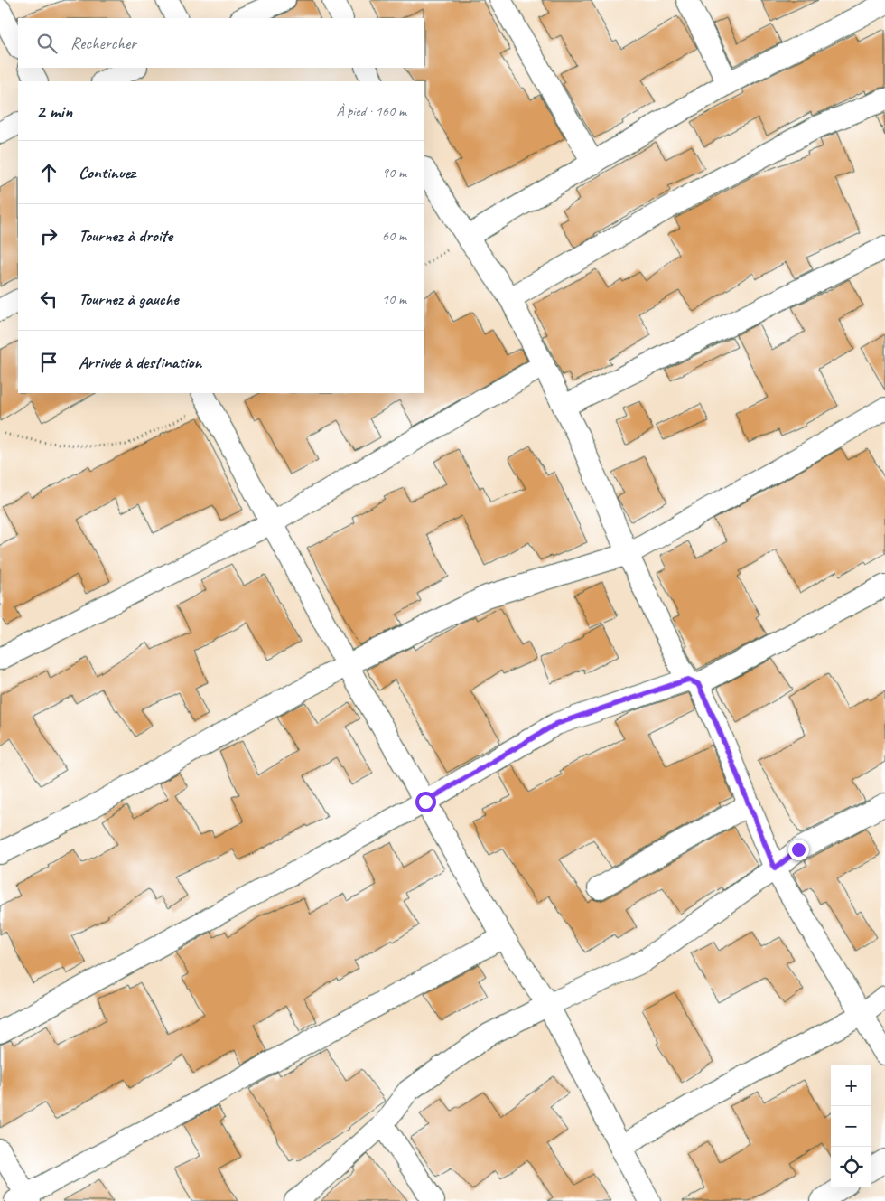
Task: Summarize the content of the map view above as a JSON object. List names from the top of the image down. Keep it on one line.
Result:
{"page":{"search":"Rechercher","heading":["2 min","À pied · 160 m"],"list":[["Continuez","90 m"],["Tournez à droite","60 m"],["Tournez à gauche","10 m"],"Arrivée à destination"],"map_buttons":["+","−"]}}
